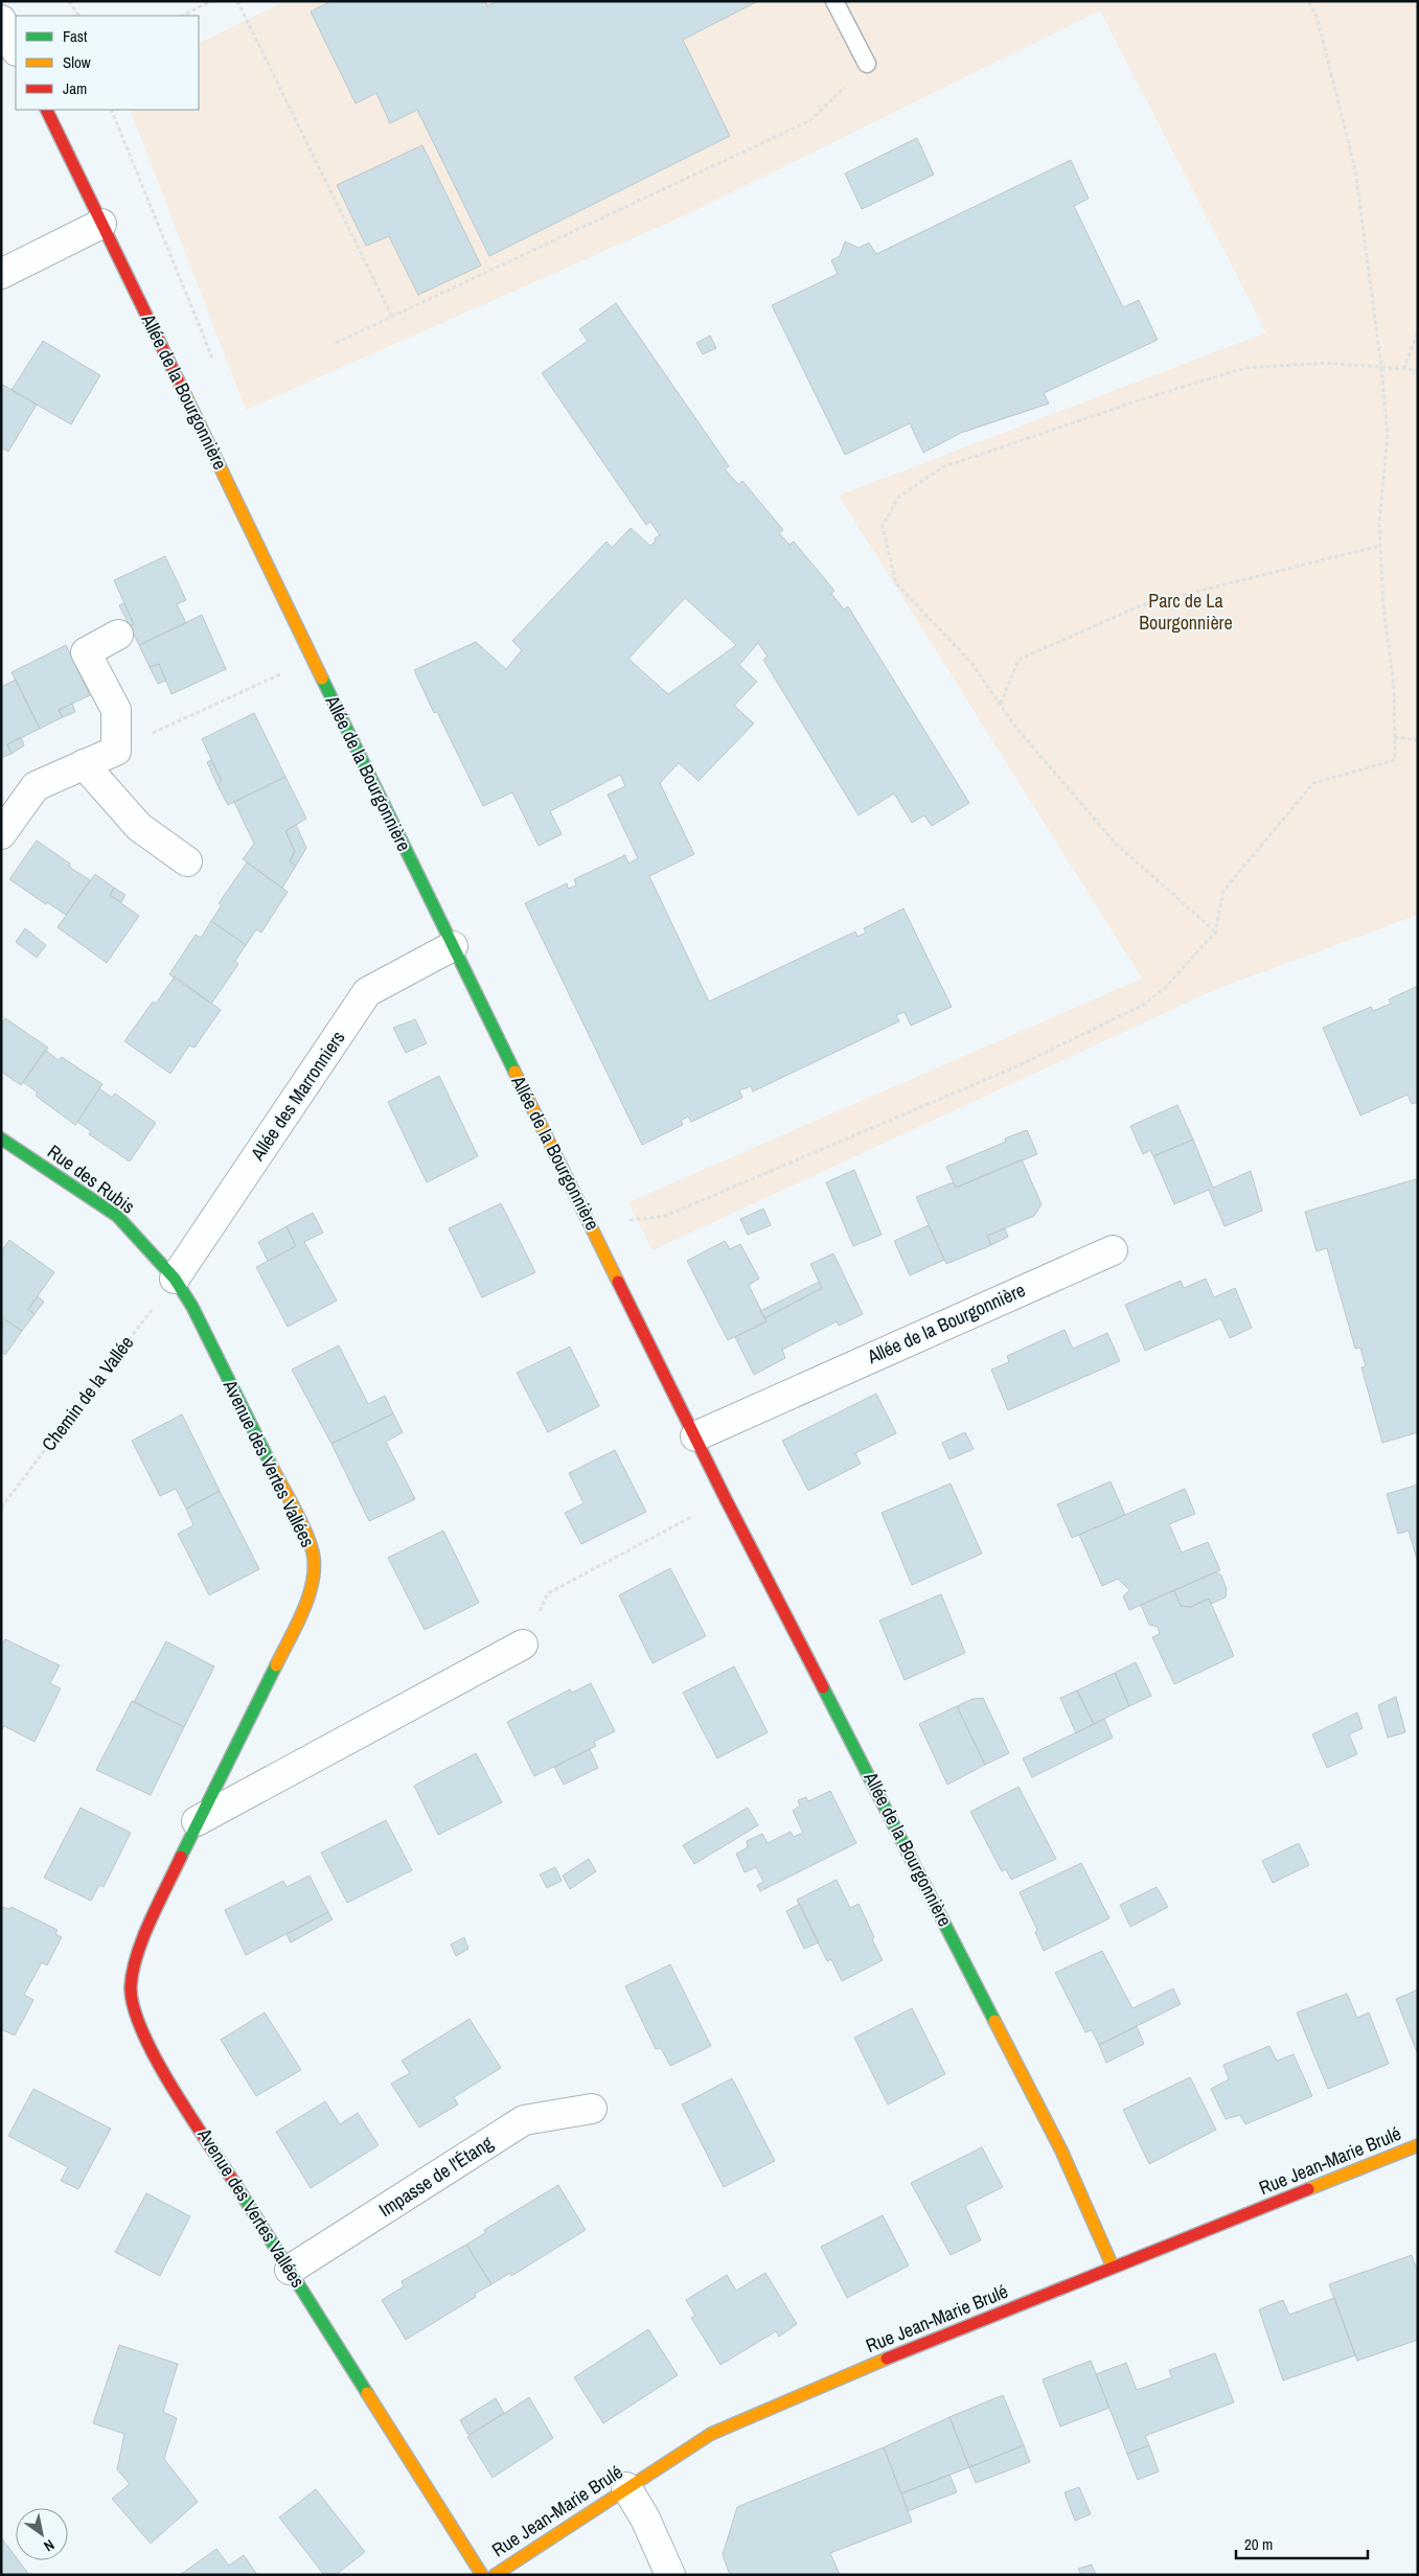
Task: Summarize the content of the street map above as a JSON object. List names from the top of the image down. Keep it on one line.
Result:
{"streets":{"street":["Allée de la Bourgonnière","Allée des Marronniers","Rue des Rubis","Avenue des Vertes Vallées","Rue Jean-Marie Brulé","Impasse de l'Étang"],"path":["Chemin de la Vallée"]},"crossings":[["Allée de la Bourgonnière","Allée des Marronniers"],["Allée de la Bourgonnière","Rue Jean-Marie Brulé"],["Allée des Marronniers","Rue des Rubis"],["Allée des Marronniers","Chemin de la Vallée"],["Allée des Marronniers","Avenue des Vertes Vallées"],["Rue des Rubis","Chemin de la Vallée"],["Rue des Rubis","Avenue des Vertes Vallées"],["Chemin de la Vallée","Avenue des Vertes Vallées"],["Avenue des Vertes Vallées","Impasse de l'Étang"]],"parks":["Parc de La Bourgonnière"],"legend":["Fast","Slow","Jam"],"scale_bar":"20 m","north":"bottom right"}
